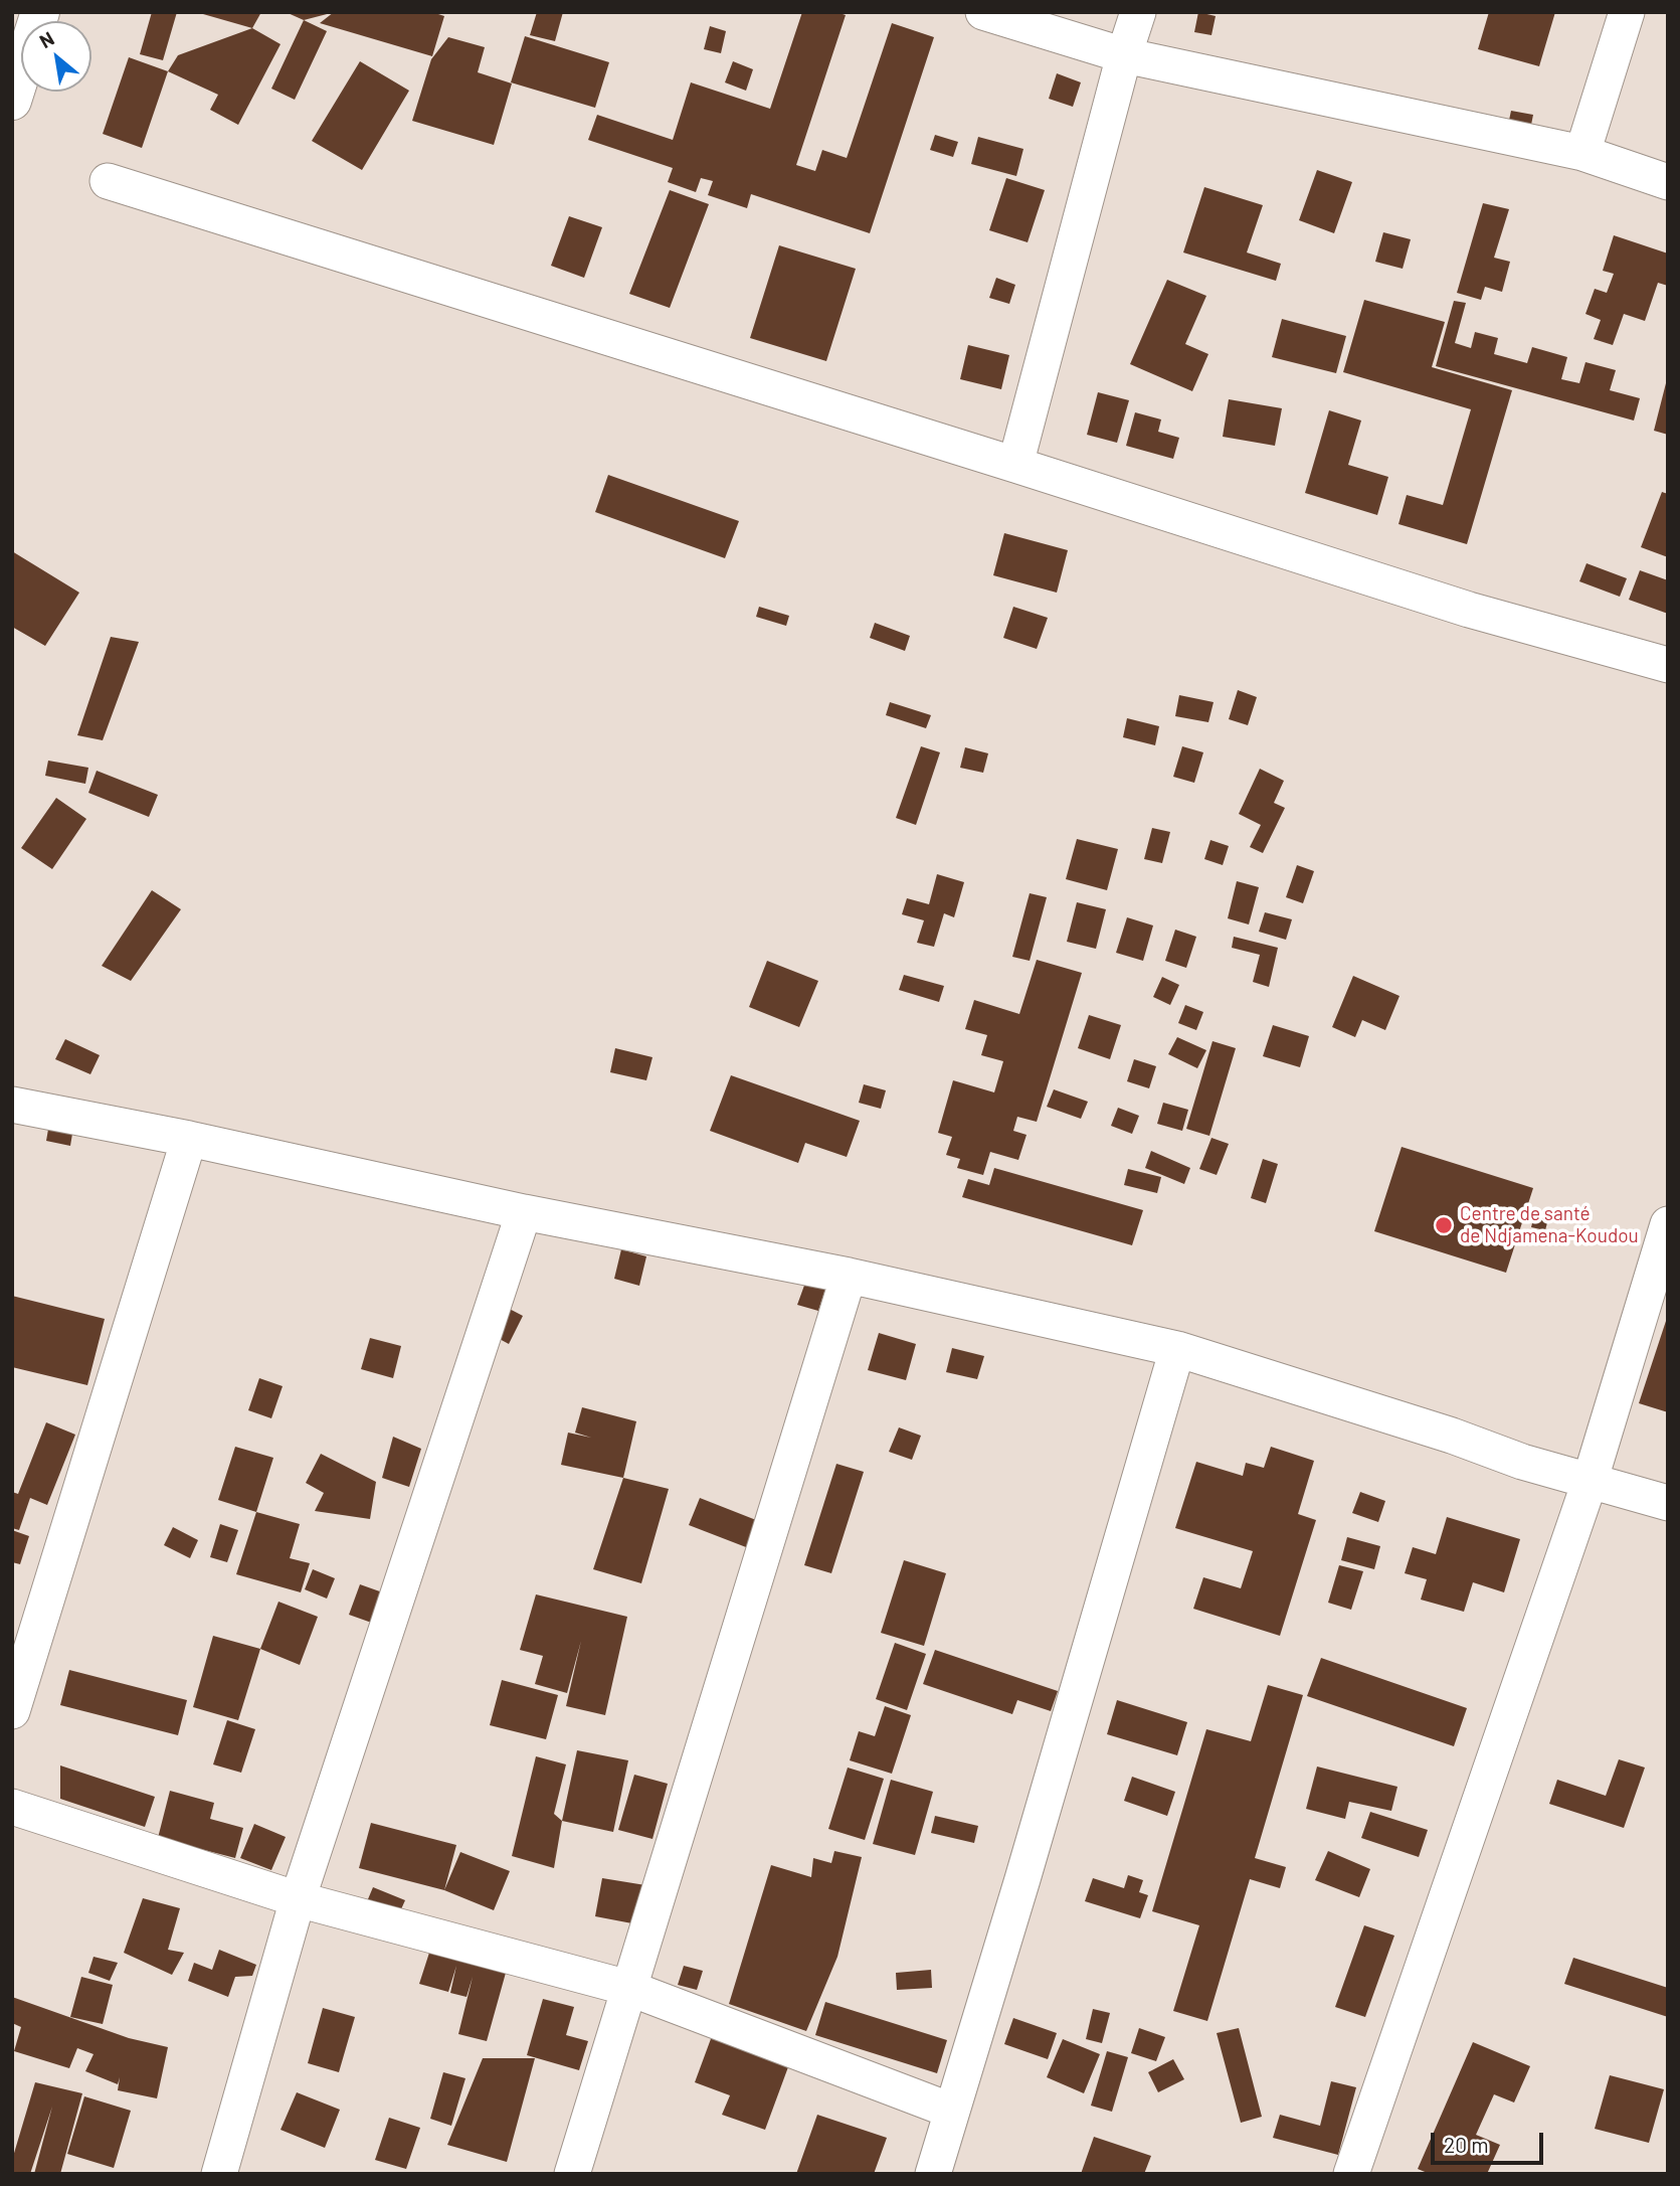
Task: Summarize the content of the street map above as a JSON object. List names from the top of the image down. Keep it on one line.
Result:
{"places":["Centre de santé de Ndjamena-Koudou"],"scale_bar":"20 m","north":"top left"}
